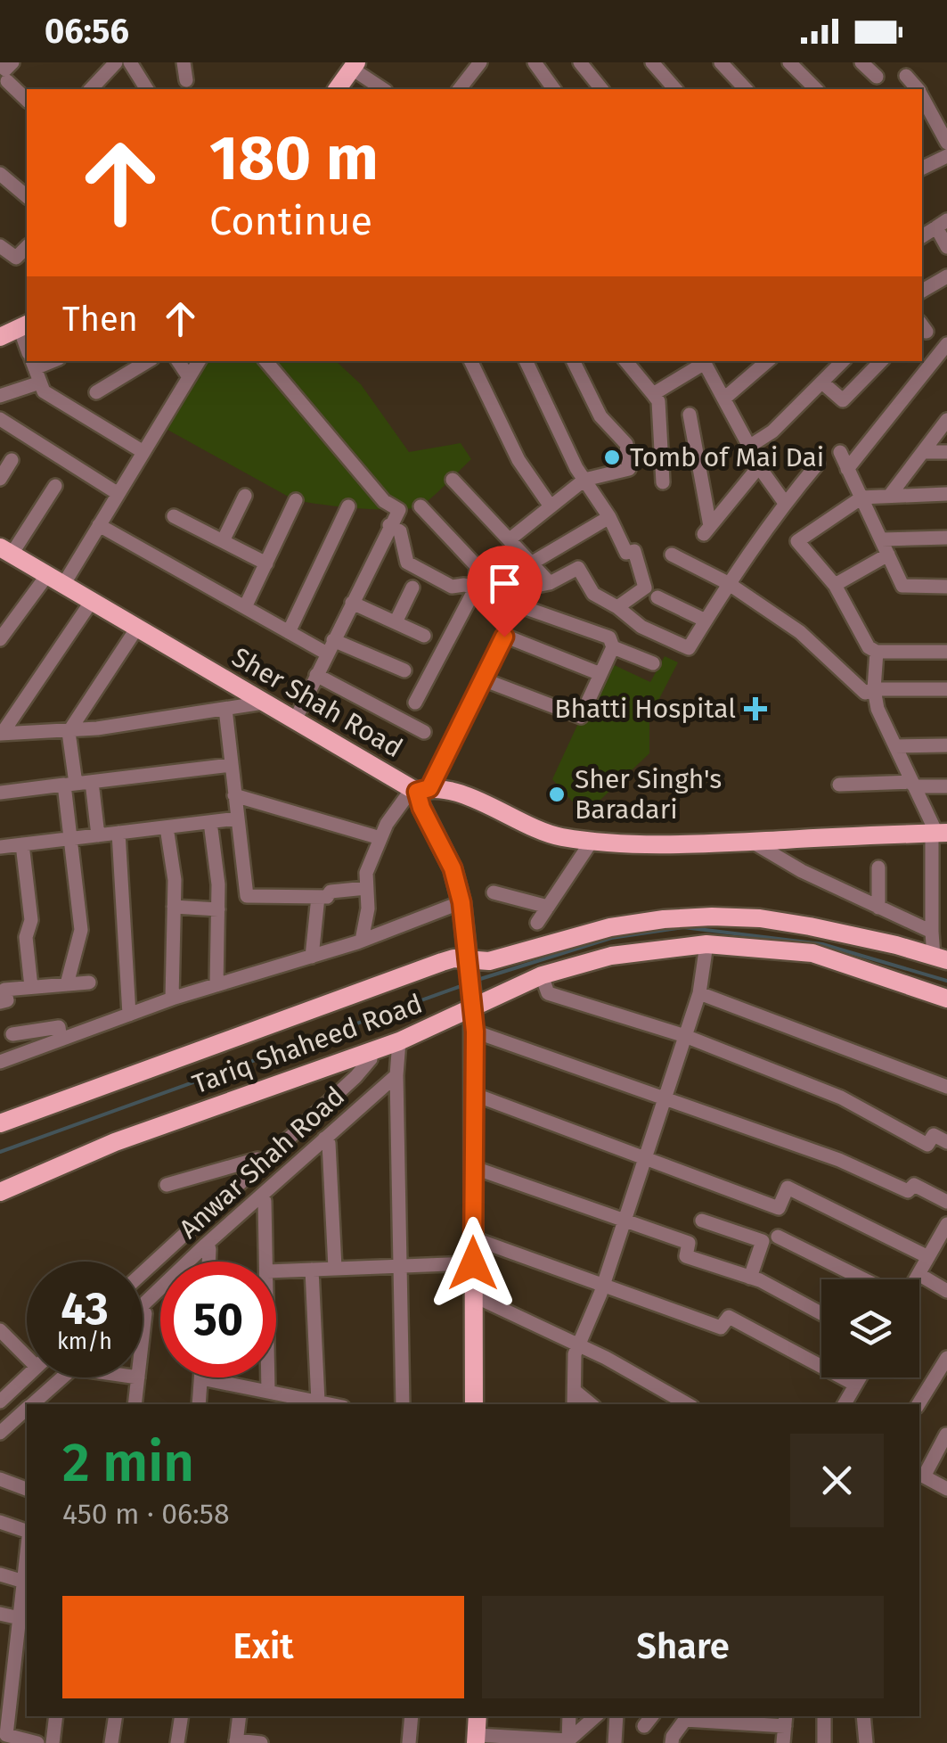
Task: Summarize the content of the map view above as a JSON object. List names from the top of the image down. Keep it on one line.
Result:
{"streets":{"main road":["Sher Shah Road","Tariq Shaheed Road"],"street":["Anwar Shah Road"]},"crossings":[["Tariq Shaheed Road","Anwar Shah Road"]],"places":{"other":["Tomb of Mai Dai","Sher Singh's Baradari"],"health":["Bhatti Hospital"]},"page":{"status":"06:56","turn":["180 m","Continue"],"then":"Then","speed":"43 km/h","limit":"50","heading":["2 min","450 m · 06:58"],"buttons":["Exit","Share"]}}
